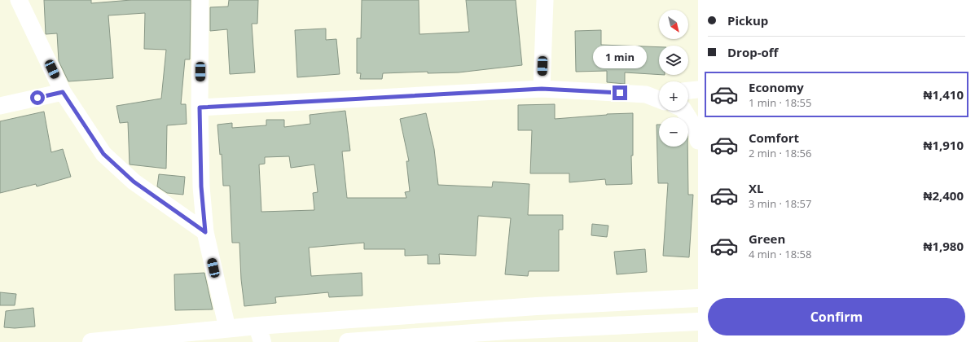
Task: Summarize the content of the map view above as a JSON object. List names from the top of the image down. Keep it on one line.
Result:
{"north":"bottom right","page":{"banner":["Pickup","Drop-off"],"map_buttons":["+","−"],"bubble":"1 min","list":[{"name":"Economy","note":"1 min · 18:55","value":"₦1,410"},{"name":"Comfort","note":"2 min · 18:56","value":"₦1,910"},{"name":"XL","note":"3 min · 18:57","value":"₦2,400"},{"name":"Green","note":"4 min · 18:58","value":"₦1,980"}],"buttons":"Confirm"}}
